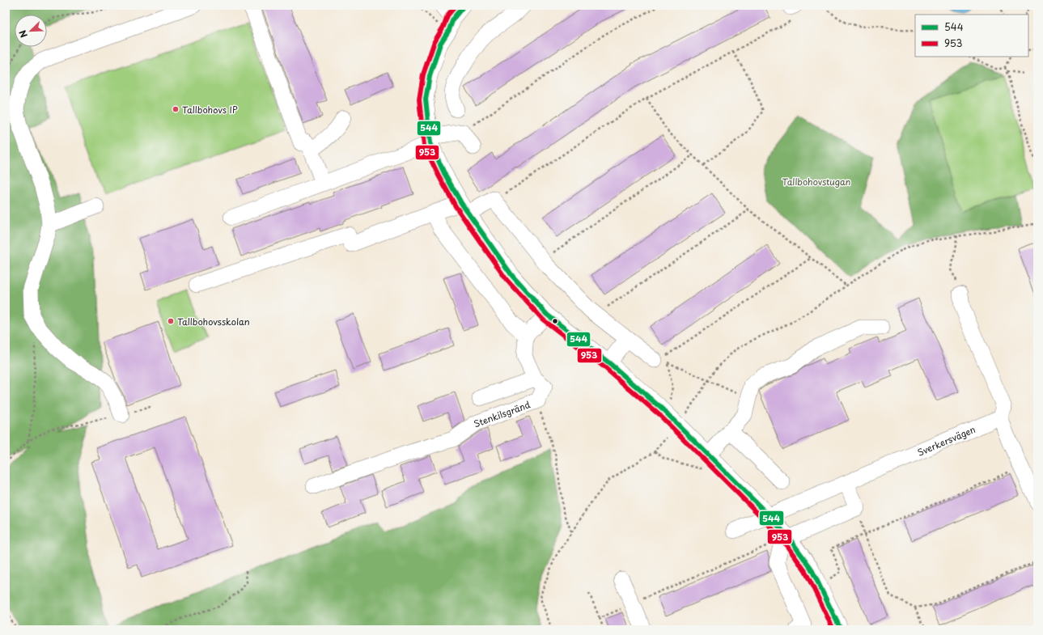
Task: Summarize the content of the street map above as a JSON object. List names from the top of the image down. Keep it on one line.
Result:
{"streets":{"street":["Stenkilsgränd","Sverkersvägen"]},"parks":["Tallbohovstugan"],"places":["Tallbohovs IP","Tallbohovsskolan"],"lines":["transit line 544","transit line 953"],"legend":["544","953"],"north":"bottom left"}
